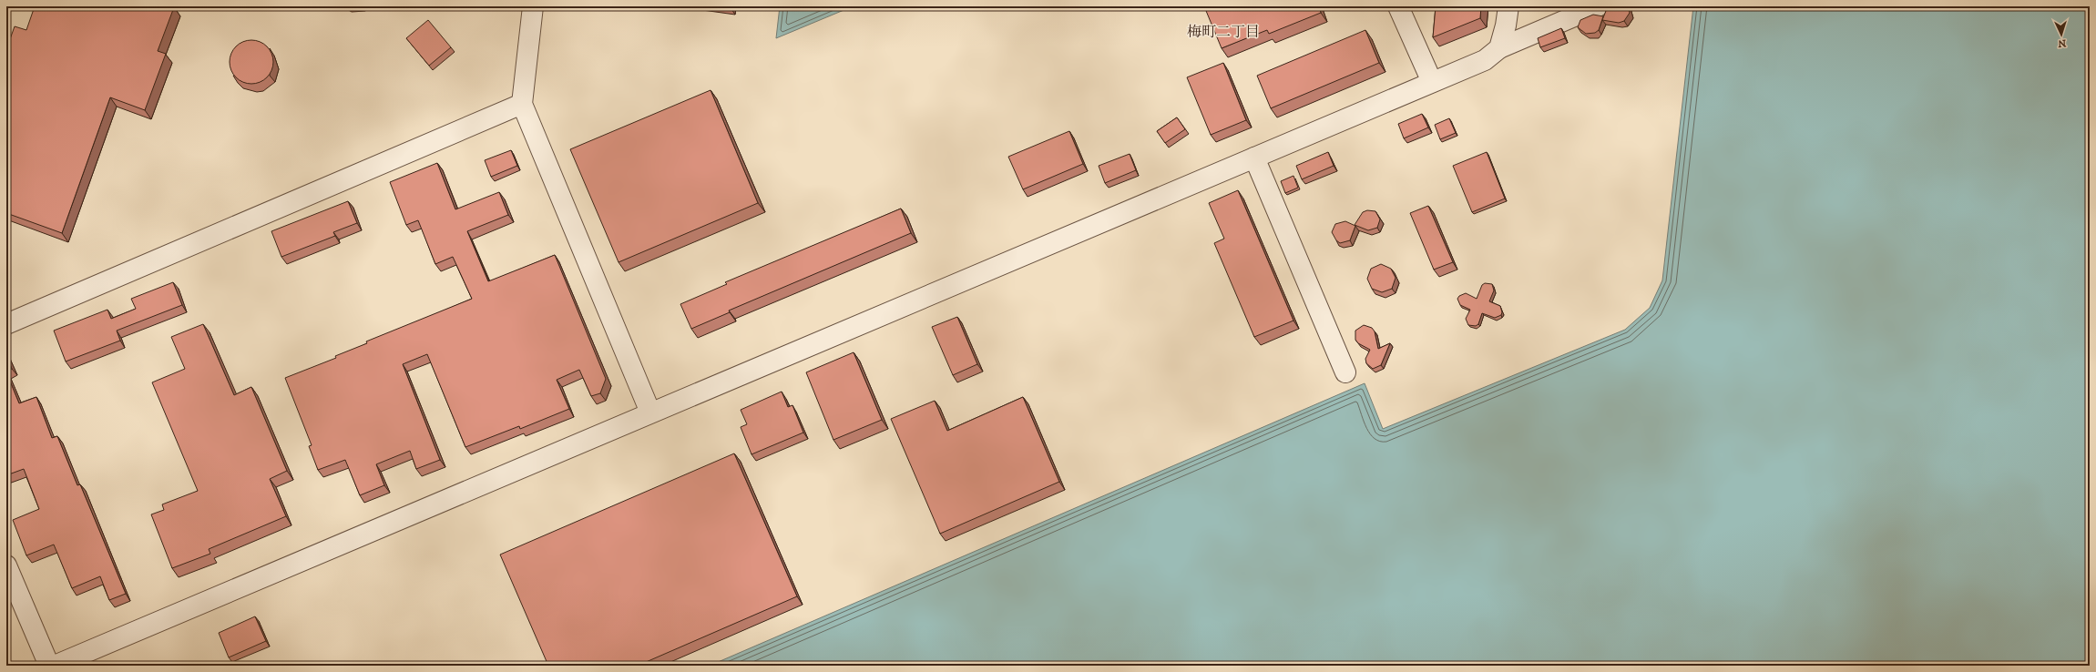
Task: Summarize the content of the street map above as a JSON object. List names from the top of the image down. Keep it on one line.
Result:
{"districts":["梅町二丁目"],"north":"bottom"}
